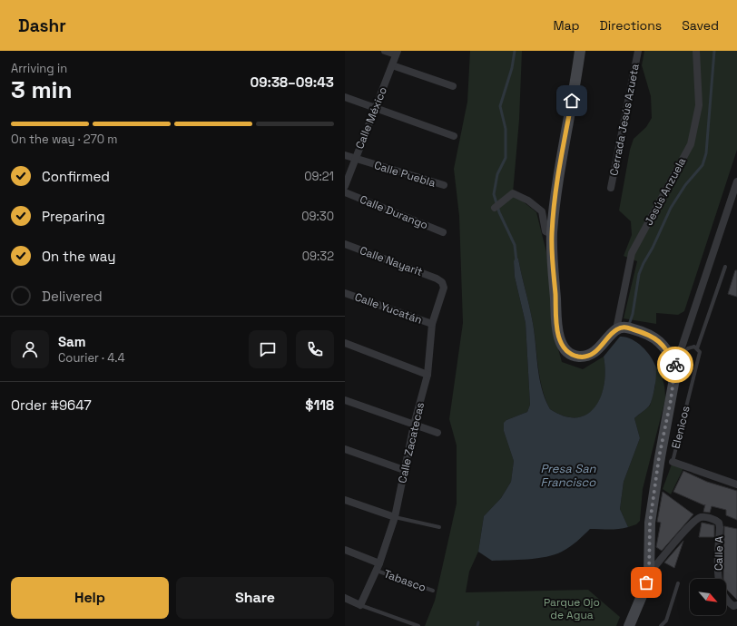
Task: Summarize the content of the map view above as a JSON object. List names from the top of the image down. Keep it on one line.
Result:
{"streets":{"street":["Calle México","Cerrada Jesús Azueta","Calle Puebla","Jesús Anzuela","Calle Durango","Calle Nayarit","Calle Yucatán","Elenicos","Calle Zacatecas","Calle A"],"lane":["Tabasco"]},"crossings":[["Calle México","Calle Puebla"],["Calle Nayarit","Calle Zacatecas"],["Calle Yucatán","Calle Zacatecas"],["Calle Zacatecas","Tabasco"]],"water":["Presa San Francisco"],"parks":["Parque Ojo de Agua"],"north":"bottom right","page":{"header":"Dashr","nav":["Map","Directions","Saved"],"heading":["3 min","Arriving in","09:38–09:43"],"panel":["Sam","Courier · 4.4","Order #9647","$118"],"bar":"On the way · 270 m","list":[["Confirmed","09:21"],["Preparing","09:30"],["On the way","09:32"],"Delivered"],"buttons":["Help","Share"]}}
